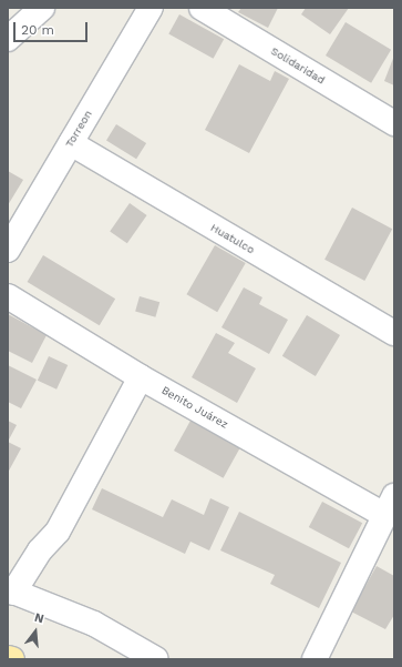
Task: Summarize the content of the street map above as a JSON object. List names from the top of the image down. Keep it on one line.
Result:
{"streets":{"street":["Solidaridad","Torreon","Huatulco","Benito Juárez"]},"crossings":[["Torreon","Huatulco"]],"scale_bar":"20 m","north":"top"}
